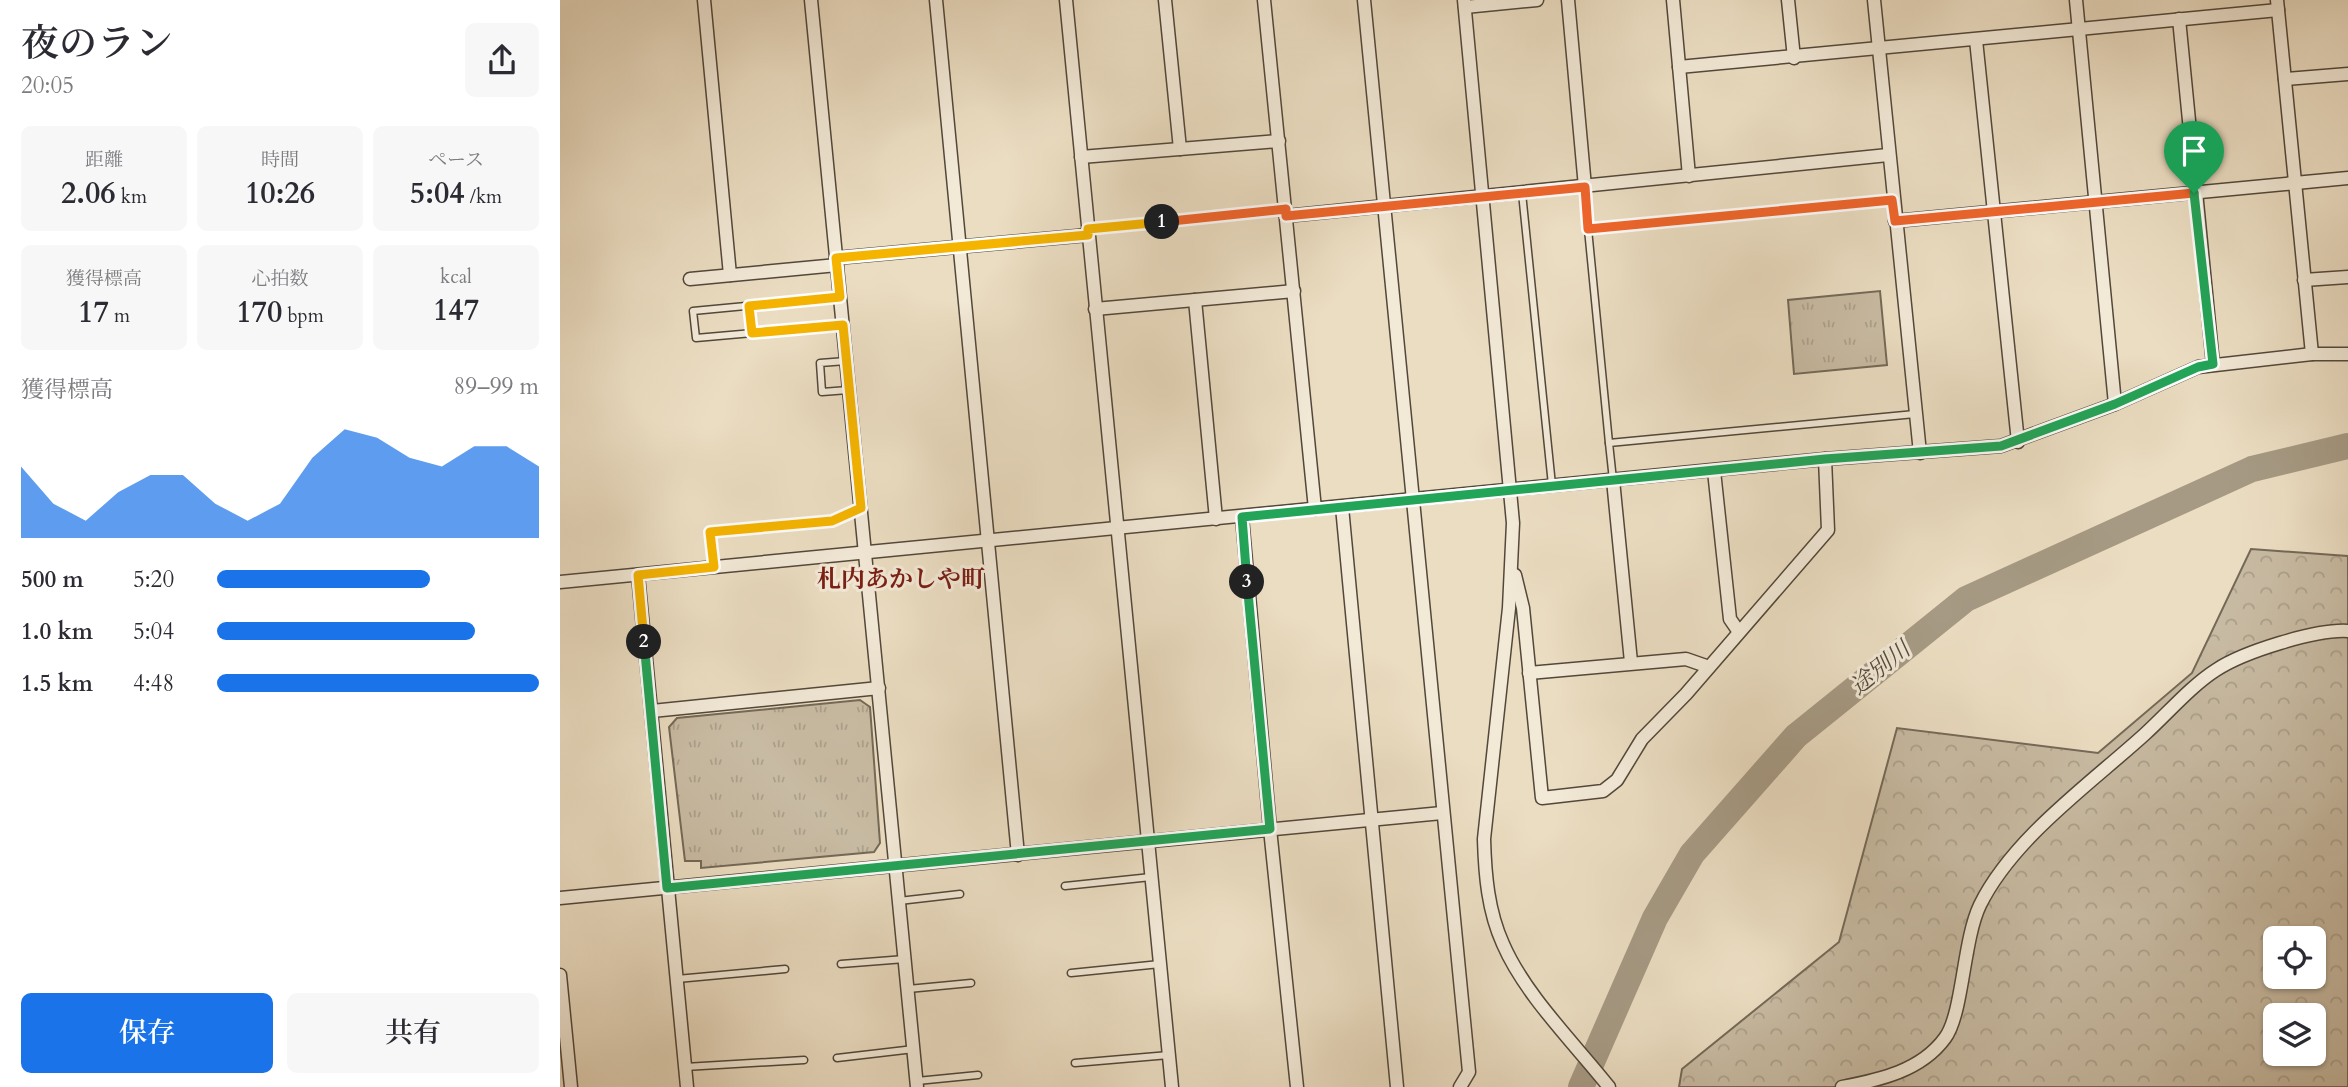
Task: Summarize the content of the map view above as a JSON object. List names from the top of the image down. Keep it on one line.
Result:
{"districts":["札内あかしや町"],"water":["途別川"],"page":{"heading":["夜のラン","20:05"],"stats":[["距離","2.06 km"],["時間","10:26"],["ペース","5:04 /km"],["獲得標高","17 m"],["心拍数","170 bpm"],["kcal","147"]],"pins":["1","3","2"],"chart":["獲得標高","89–99 m"],"list":[{"name":"500 m","note":"5:20"},{"name":"1.0 km","note":"5:04"},{"name":"1.5 km","note":"4:48"}],"buttons":["保存","共有"]}}
